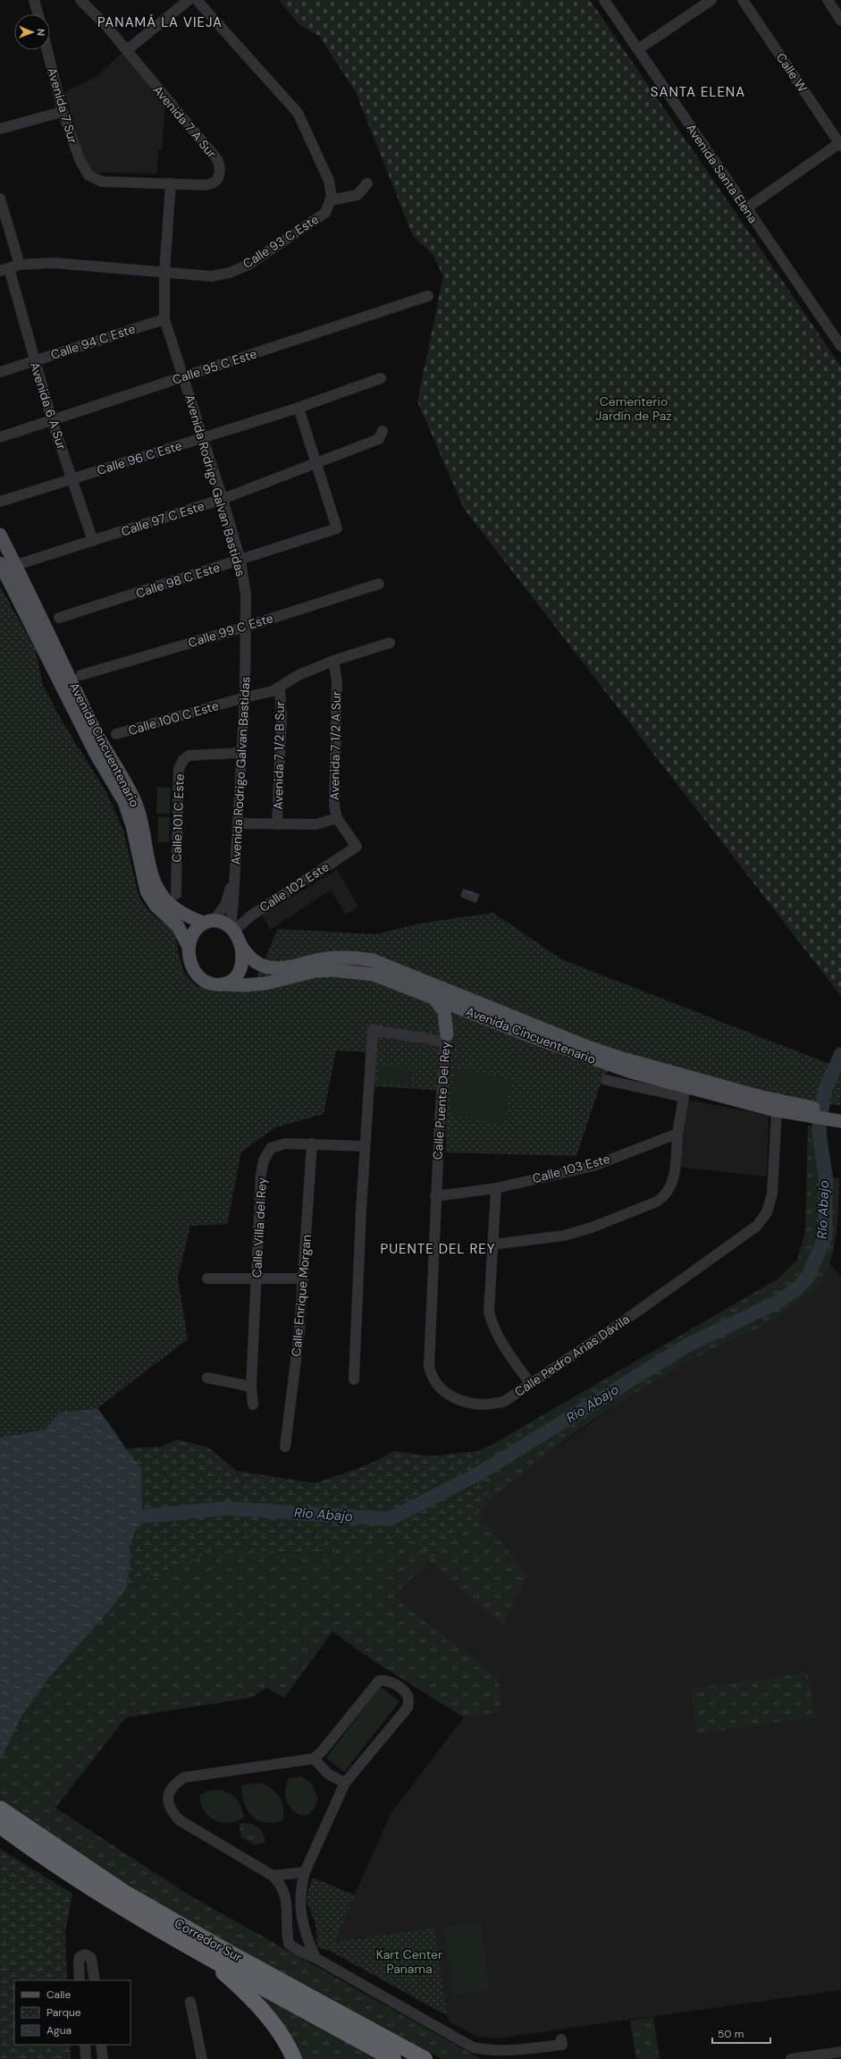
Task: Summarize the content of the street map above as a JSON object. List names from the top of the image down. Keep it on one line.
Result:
{"streets":{"highway":["Corredor Sur"],"main road":["Avenida Cincuentenario"],"street":["Calle W","Avenida 7 Sur","Avenida 7 A Sur","Avenida Santa Elena","Calle 93 C Este","Calle 94 C Este","Calle 95 C Este","Avenida 6 A Sur","Calle 96 C Este","Avenida Rodrigo Galvan Bastidas","Calle 97 C Este","Calle 98 C Este","Calle 99 C Este","Calle 100 C Este","Avenida 7 1/2 A Sur","Avenida 7 1/2 B Sur","Calle 101 C Este","Calle 102 Este","Calle Puente Del Rey","Calle 103 Este","Calle Villa del Rey","Calle Enrique Morgan","Calle Pedro Arias Dávila"]},"crossings":[["Avenida 7 Sur","Avenida 7 A Sur"],["Calle 93 C Este","Avenida 6 A Sur"],["Calle 93 C Este","Avenida Rodrigo Galvan Bastidas"],["Calle 94 C Este","Avenida 6 A Sur"],["Calle 94 C Este","Avenida Rodrigo Galvan Bastidas"],["Calle 95 C Este","Avenida 6 A Sur"],["Calle 95 C Este","Avenida Rodrigo Galvan Bastidas"],["Avenida 6 A Sur","Calle 96 C Este"],["Avenida 6 A Sur","Calle 97 C Este"],["Calle 96 C Este","Avenida Rodrigo Galvan Bastidas"],["Avenida Rodrigo Galvan Bastidas","Calle 97 C Este"],["Avenida Rodrigo Galvan Bastidas","Calle 98 C Este"],["Avenida Rodrigo Galvan Bastidas","Calle 99 C Este"],["Avenida Rodrigo Galvan Bastidas","Calle 100 C Este"],["Avenida Rodrigo Galvan Bastidas","Avenida Cincuentenario"],["Avenida Rodrigo Galvan Bastidas","Calle 101 C Este"],["Avenida Rodrigo Galvan Bastidas","Calle 102 Este"],["Calle 97 C Este","Calle 98 C Este"],["Calle 97 C Este","Avenida Cincuentenario"],["Calle 100 C Este","Avenida 7 1/2 A Sur"],["Calle 100 C Este","Avenida 7 1/2 B Sur"],["Avenida Cincuentenario","Calle 102 Este"],["Avenida Cincuentenario","Calle Puente Del Rey"],["Avenida Cincuentenario","Calle Pedro Arias Dávila"],["Avenida 7 1/2 A Sur","Calle 102 Este"],["Calle Puente Del Rey","Calle 103 Este"],["Calle Puente Del Rey","Calle Pedro Arias Dávila"],["Calle 103 Este","Calle Pedro Arias Dávila"],["Calle Villa del Rey","Calle Enrique Morgan"]],"districts":["PANAMÁ LA VIEJA","SANTA ELENA","PUENTE DEL REY"],"water":["Río Abajo"],"parks":["Cementerio Jardín de Paz","Kart Center Panama"],"legend":["Calle","Parque","Agua"],"scale_bar":"50 m","north":"right"}
